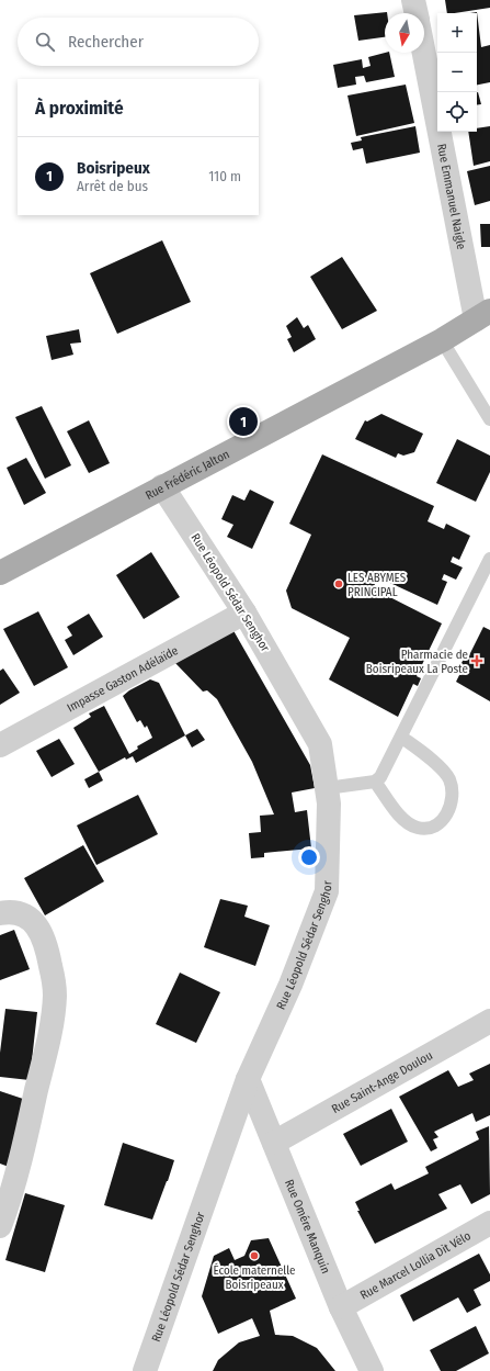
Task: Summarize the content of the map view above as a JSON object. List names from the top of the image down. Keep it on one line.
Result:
{"streets":{"main road":["Rue Frédéric Jalton"],"street":["Rue Emmanuel Naigle","Rue Léopold Sédar Senghor","Impasse Gaston Adélaïde","Rue Saint-Ange Doulou","Rue Omére Manquin","Rue Marcel Lollia Dit Vélo"]},"crossings":[["Rue Emmanuel Naigle","Rue Frédéric Jalton"],["Rue Frédéric Jalton","Rue Léopold Sédar Senghor"],["Rue Léopold Sédar Senghor","Impasse Gaston Adélaïde"],["Rue Léopold Sédar Senghor","Rue Omére Manquin"],["Rue Saint-Ange Doulou","Rue Omére Manquin"],["Rue Omére Manquin","Rue Marcel Lollia Dit Vélo"]],"places":{"other":["LES ABYMES PRINCIPAL","École maternelle Boisripeaux"],"health":["Pharmacie de Boisripeaux La Poste"]},"north":"bottom","page":{"map_buttons":["+","−"],"search":"Rechercher","heading":"À proximité","list":[{"mark":"1","name":"Boisripeux","note":"Arrêt de bus","value":"110 m"}],"pins":"1"}}
